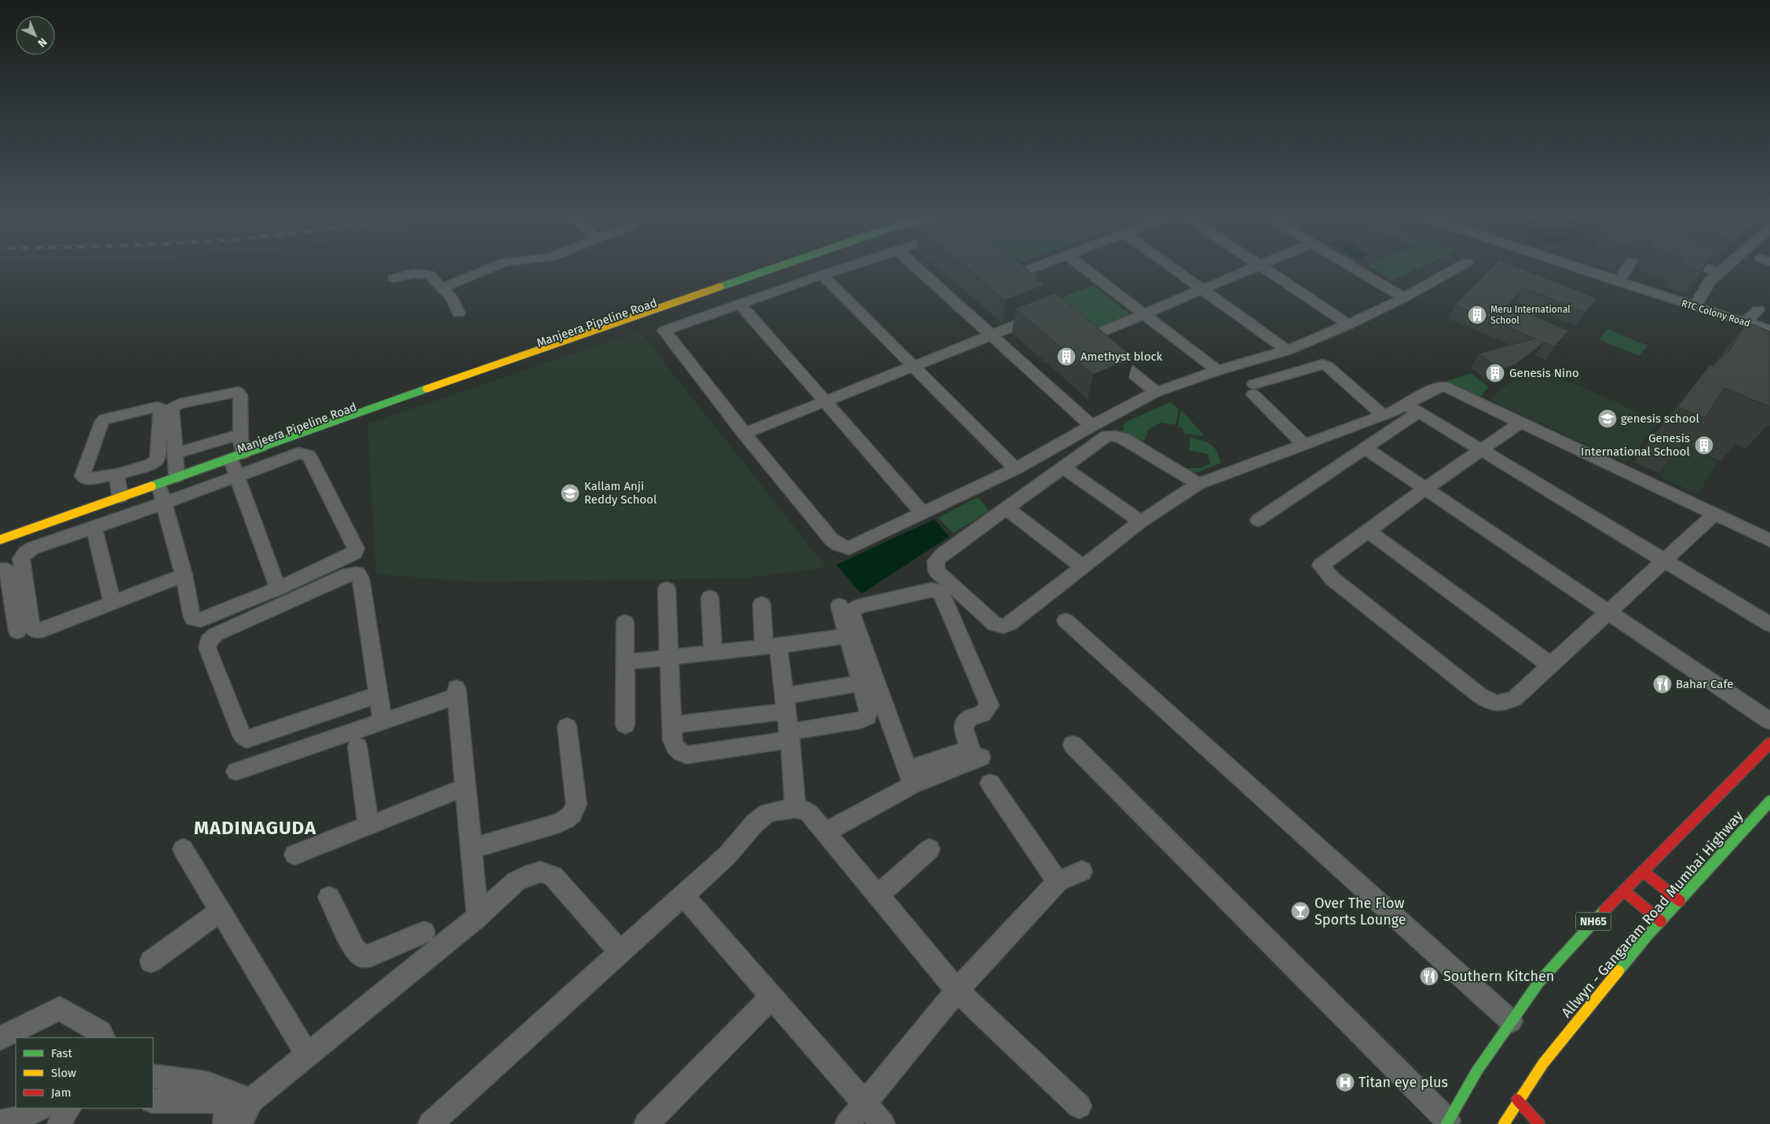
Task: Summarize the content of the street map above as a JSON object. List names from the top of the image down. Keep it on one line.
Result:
{"streets":{"main road":["Manjeera Pipeline Road","Allwyn - Gangaram Road Mumbai Highway","NH65"],"street":["RTC Colony Road"]},"districts":["MADINAGUDA"],"places":{"building":["Meru International School","Amethyst block","Genesis Nino","Genesis International School"],"school or university":["genesis school","Kallam Anji Reddy School"],"restaurant":["Bahar Cafe","Southern Kitchen"],"bar":["Over The Flow Sports Lounge"],"hospital":["Titan eye plus"]},"legend":["Fast","Slow","Jam"],"north":"bottom right"}
